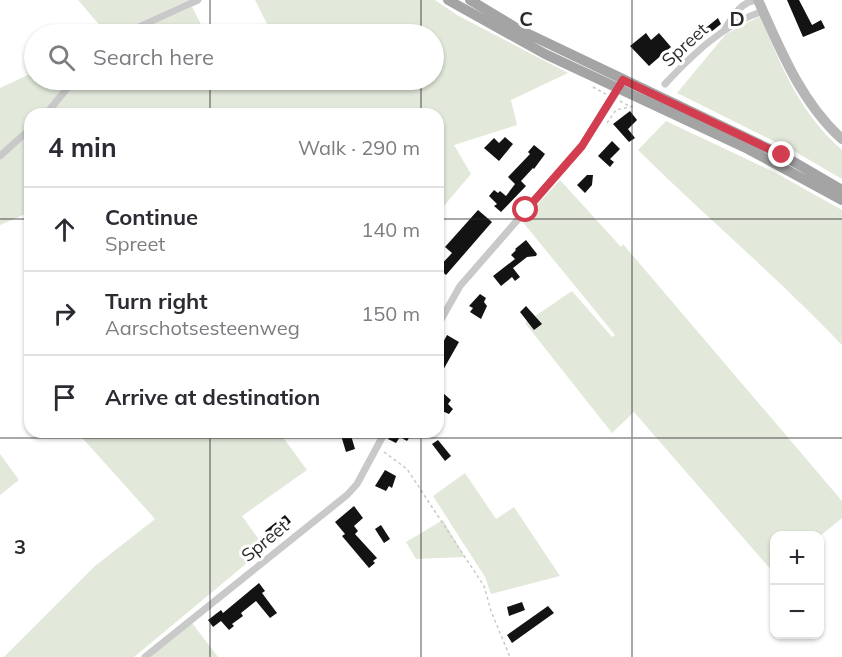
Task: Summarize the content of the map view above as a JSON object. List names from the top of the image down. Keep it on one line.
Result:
{"streets":{"street":["Spreet"]},"page":{"search":"Search here","heading":["4 min","Walk · 290 m"],"list":[["Continue","Spreet","140 m"],["Turn right","Aarschotsesteenweg","150 m"],"Arrive at destination"],"map_buttons":["+","−"]},"grid":{"columns":["C","D"],"rows":["3"]}}
